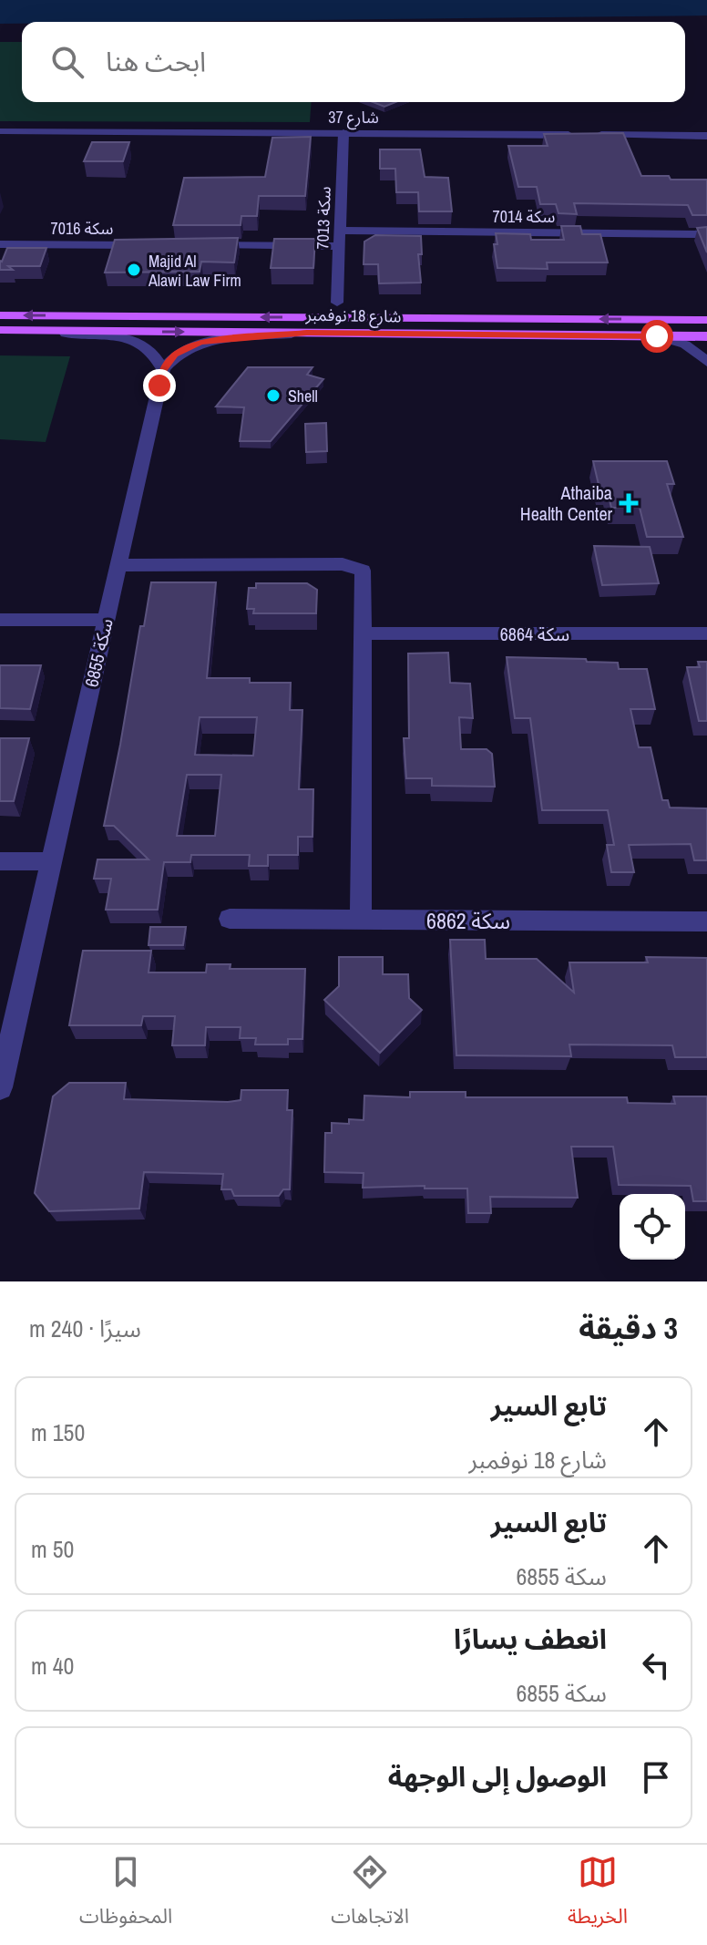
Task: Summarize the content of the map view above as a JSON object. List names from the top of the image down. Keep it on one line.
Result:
{"streets":{"main road":["شارع 18 نوفمبر"],"street":["شارع 37","سكة 7014","سكة 7013","سكة 7016","سكة 6864","سكة 6855","سكة 6862"]},"crossings":[["شارع 37","سكة 7013"],["سكة 7014","سكة 7013"]],"places":{"other":["Majid Al Alawi Law Firm","Shell"],"health":["Athaiba Health Center"]},"page":{"search":"ابحث هنا","heading":["3 دقيقة","سيرًا · 240 m"],"list":[["تابع السير","شارع 18 نوفمبر","150 m"],["تابع السير","سكة 6855","50 m"],["انعطف يسارًا","سكة 6855","40 m"],"الوصول إلى الوجهة"],"nav":["الخريطة","الاتجاهات","المحفوظات"]}}
